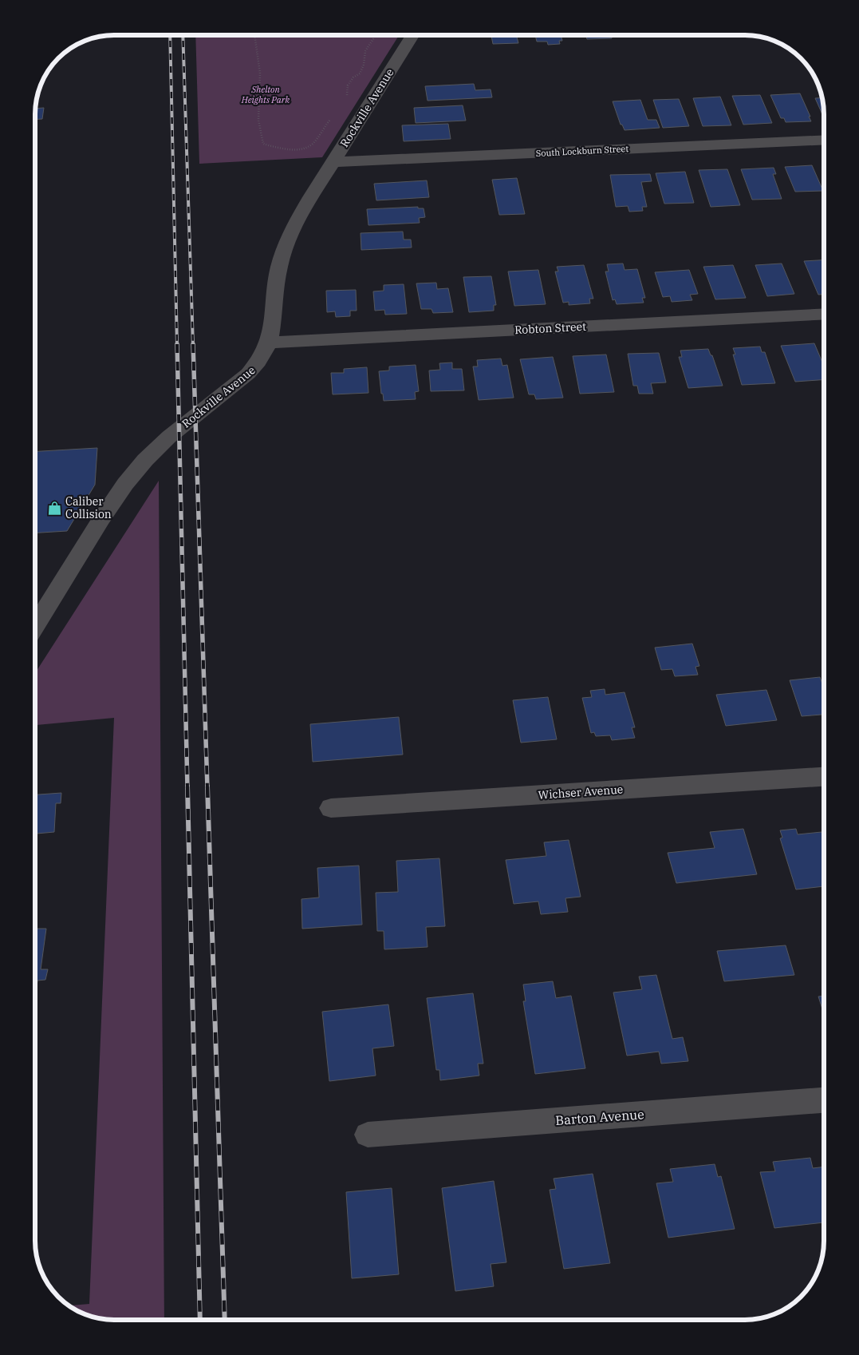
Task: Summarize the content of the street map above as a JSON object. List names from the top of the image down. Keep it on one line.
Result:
{"streets":{"street":["Rockville Avenue","South Lockburn Street","Robton Street","Wichser Avenue","Barton Avenue"]},"crossings":[["Rockville Avenue","South Lockburn Street"],["Rockville Avenue","Robton Street"]],"parks":["Shelton Heights Park"],"places":{"shop":["Caliber Collision"]}}
